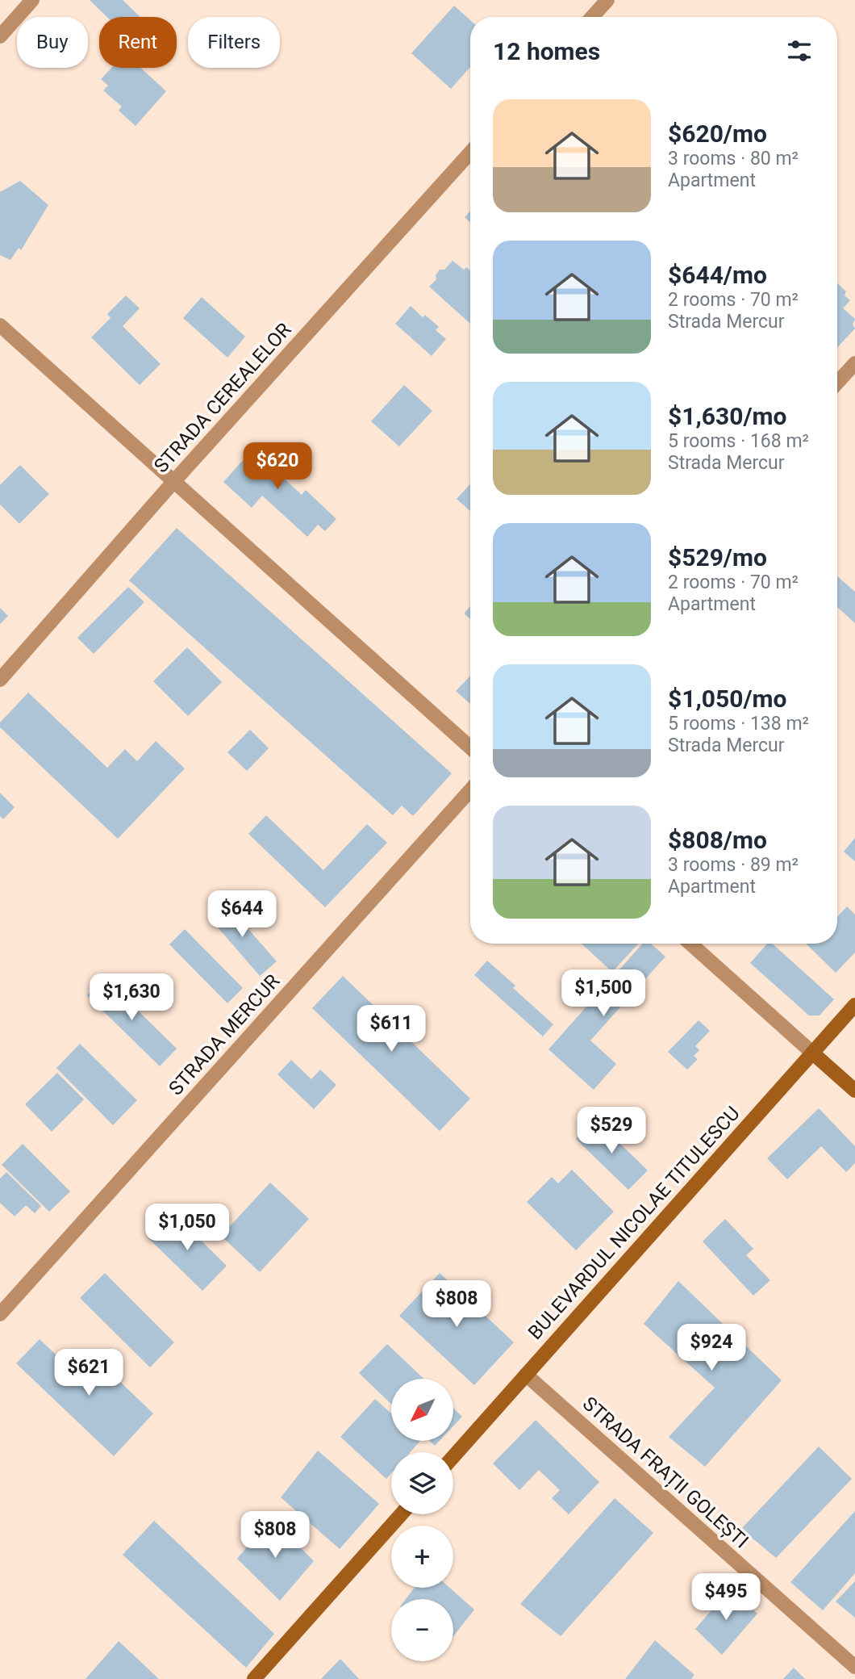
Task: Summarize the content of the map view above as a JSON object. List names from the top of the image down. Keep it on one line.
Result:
{"streets":{"street":["STRADA CEREALELOR","STRADA MERCUR","BULEVARDUL NICOLAE TITULESCU","STRADA FRAȚII GOLEȘTI"]},"crossings":[["BULEVARDUL NICOLAE TITULESCU","STRADA FRAȚII GOLEȘTI"]],"north":"bottom left","page":{"chip":["Buy","Rent","Filters"],"heading":"12 homes","list":[{"name":"$620/mo","note":"3 rooms · 80 m² · Apartment"},{"name":"$644/mo","note":"2 rooms · 70 m² · Strada Mercur"},{"name":"$1,630/mo","note":"5 rooms · 168 m² · Strada Mercur"},{"name":"$529/mo","note":"2 rooms · 70 m² · Apartment"},{"name":"$1,050/mo","note":"5 rooms · 138 m² · Strada Mercur"},{"name":"$808/mo","note":"3 rooms · 89 m² · Apartment"}],"price":["$620","$644","$1,500","$1,630","$611","$529","$1,050","$808","$924","$621","$808","$495"],"map_buttons":["+","−"]}}
